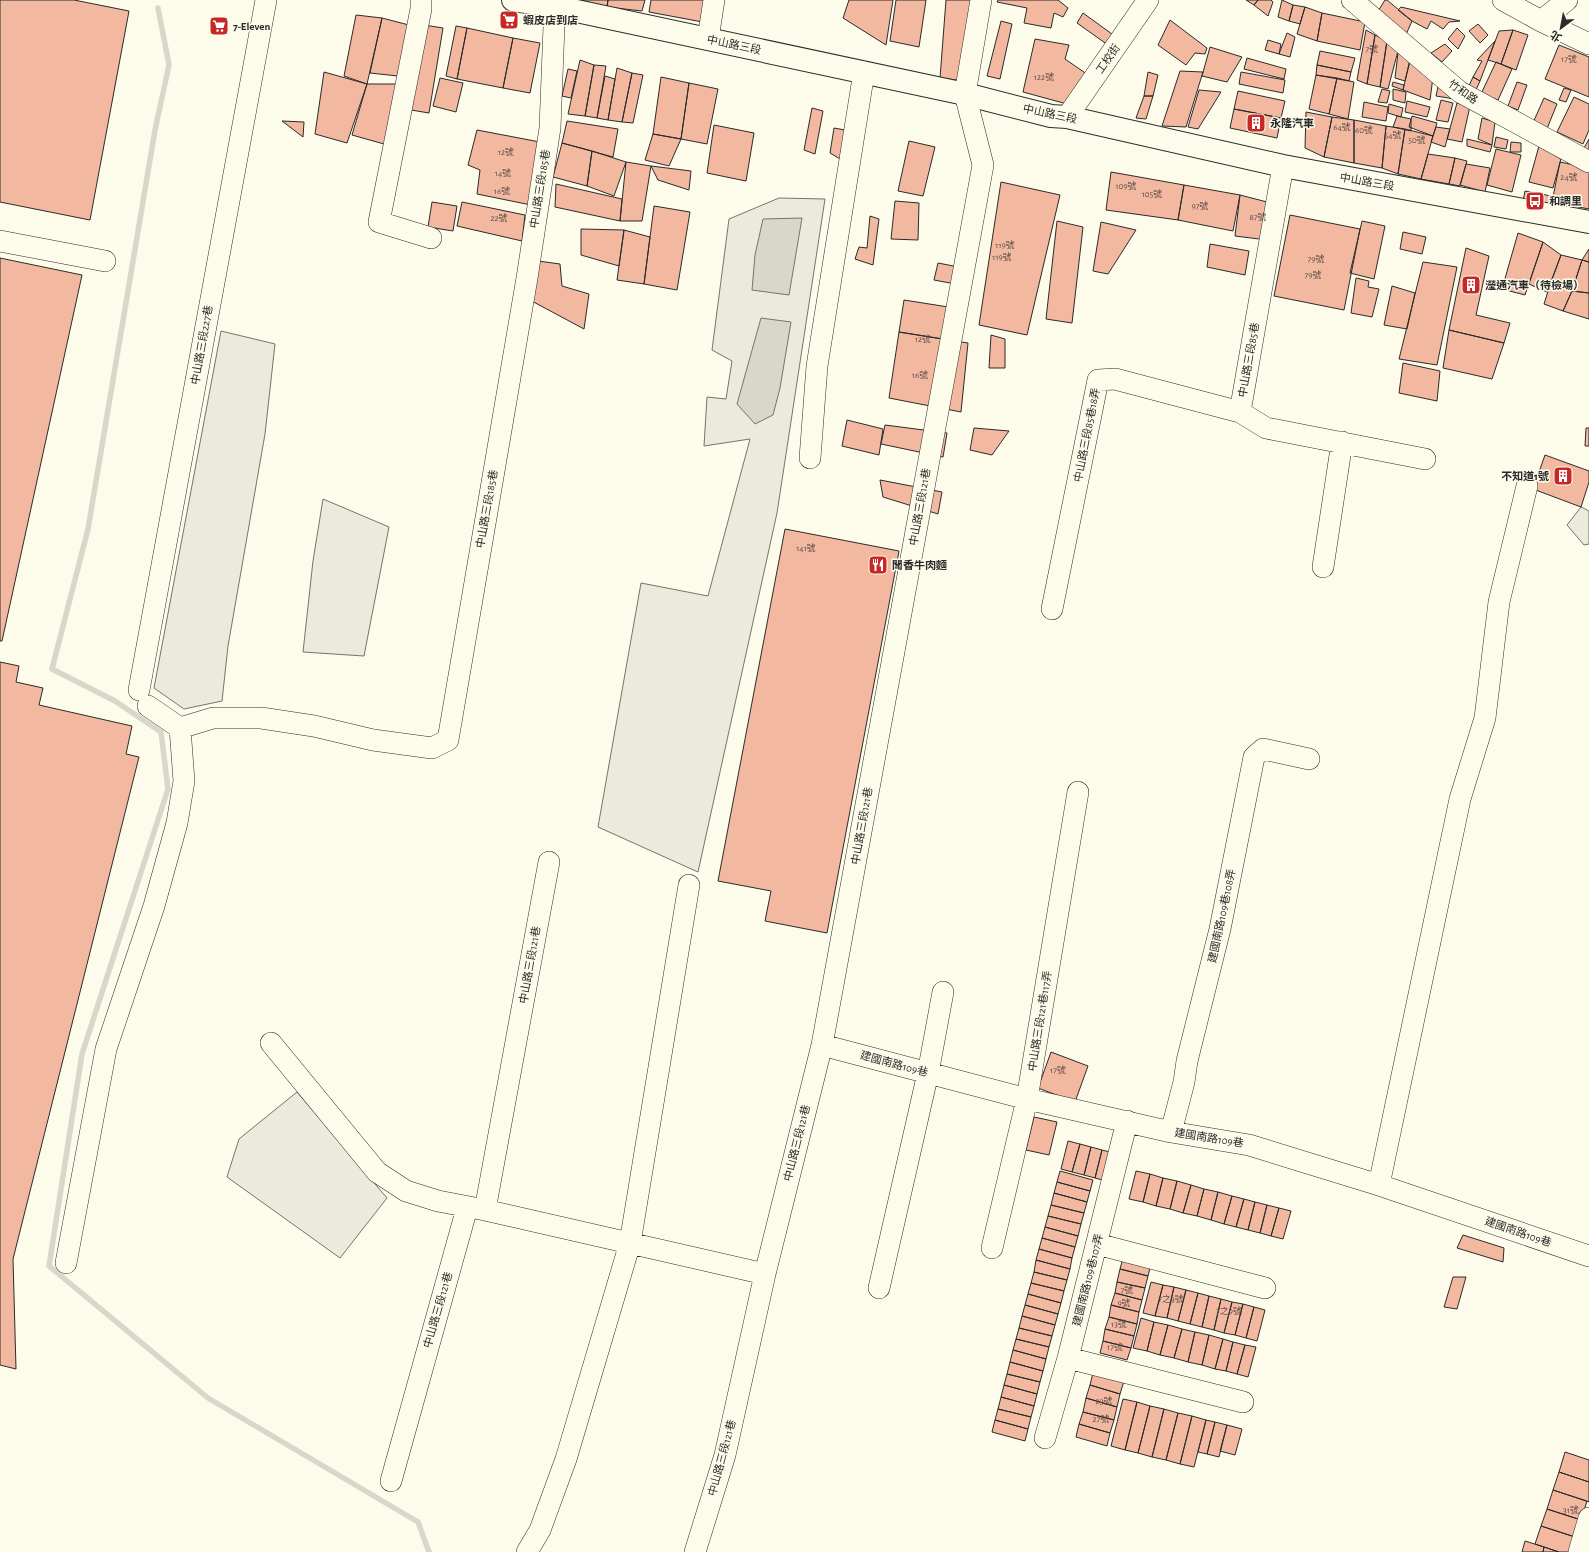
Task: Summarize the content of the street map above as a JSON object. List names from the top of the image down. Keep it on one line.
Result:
{"streets":{"main road":["中山路三段"],"street":["工校街","竹和路","中山路三段185巷","中山路三段227巷","中山路三段85巷","中山路三段85巷18弄","中山路三段121巷","建國南路109巷108弄","中山路三段121巷117弄","建國南路109巷","建國南路109巷107弄"]},"crossings":[["中山路三段","工校街"],["中山路三段","中山路三段185巷"],["中山路三段","中山路三段85巷"],["中山路三段","中山路三段121巷"],["中山路三段185巷","中山路三段227巷"],["中山路三段85巷","中山路三段85巷18弄"],["中山路三段121巷","建國南路109巷"],["建國南路109巷108弄","建國南路109巷"],["中山路三段121巷117弄","建國南路109巷"],["建國南路109巷","建國南路109巷107弄"]],"places":{"supermarket":["蝦皮店到店","7-Eleven"],"building":["永隆汽車","瀅通汽車（待檢場）","不知道1號"],"bus stop":["和調里"],"restaurant":["聞香牛肉麵"]},"house_numbers":["7號","17號","122號","64號","60號","54號","50號","12號","14號","24號","109號","16號","105號","97號","87號","22號","119號","119號","79號","79號","12號","16號","141號","17號","7號","7之3號","9號","7之9號","13號","17號","23號","27號","31號"],"north":"bottom left"}
